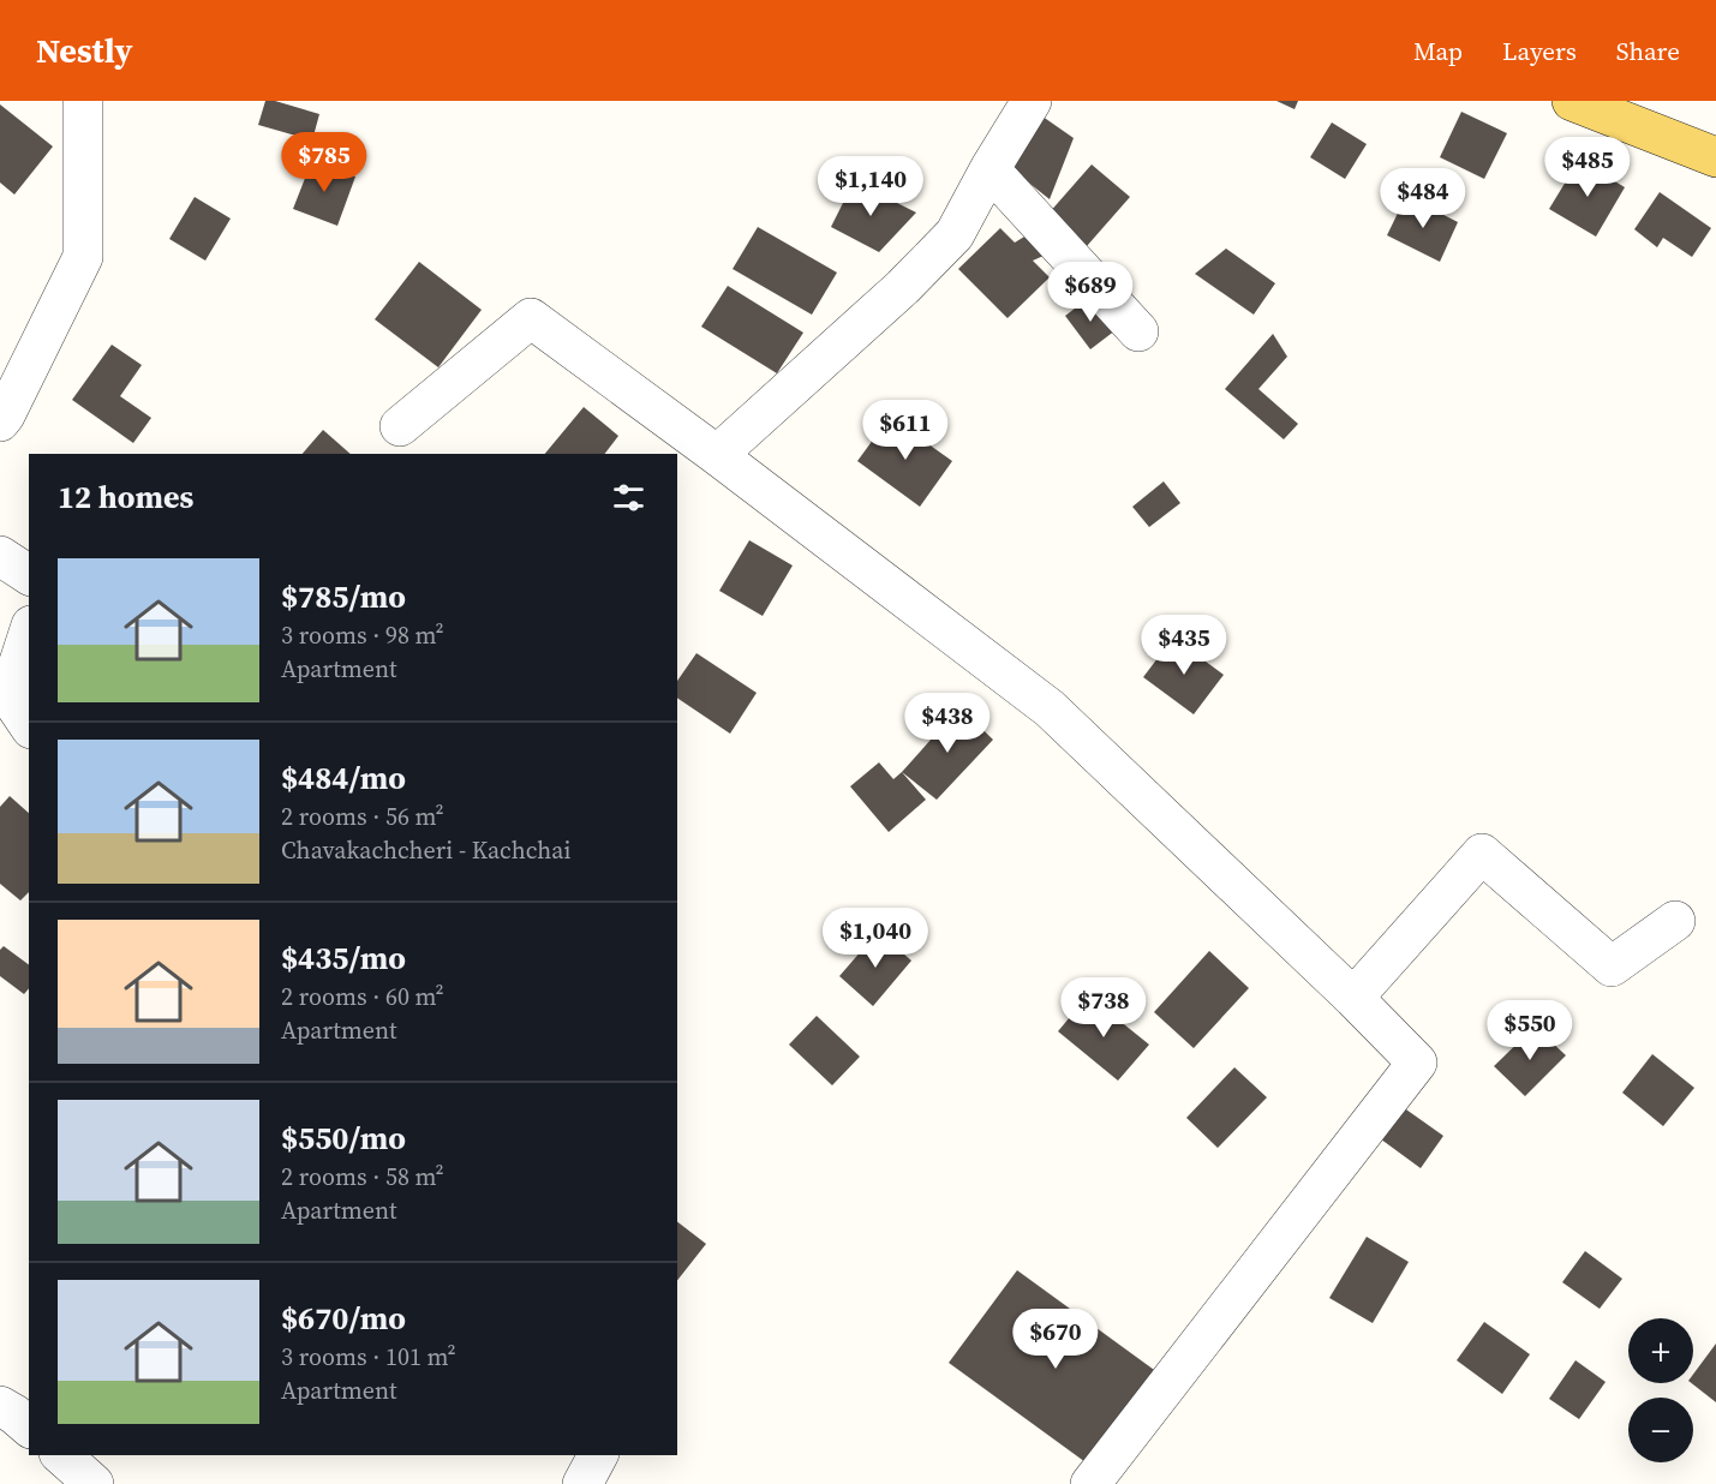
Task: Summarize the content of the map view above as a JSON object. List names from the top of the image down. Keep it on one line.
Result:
{"page":{"header":"Nestly","nav":["Map","Layers","Share"],"price":["$785","$485","$1,140","$484","$689","$611","$435","$438","$1,040","$738","$550","$670"],"heading":"12 homes","list":[{"name":"$785/mo","note":"3 rooms · 98 m² · Apartment"},{"name":"$484/mo","note":"2 rooms · 56 m² · Chavakachcheri - Kachchai"},{"name":"$435/mo","note":"2 rooms · 60 m² · Apartment"},{"name":"$550/mo","note":"2 rooms · 58 m² · Apartment"},{"name":"$670/mo","note":"3 rooms · 101 m² · Apartment"}],"map_buttons":["+","−"]}}
